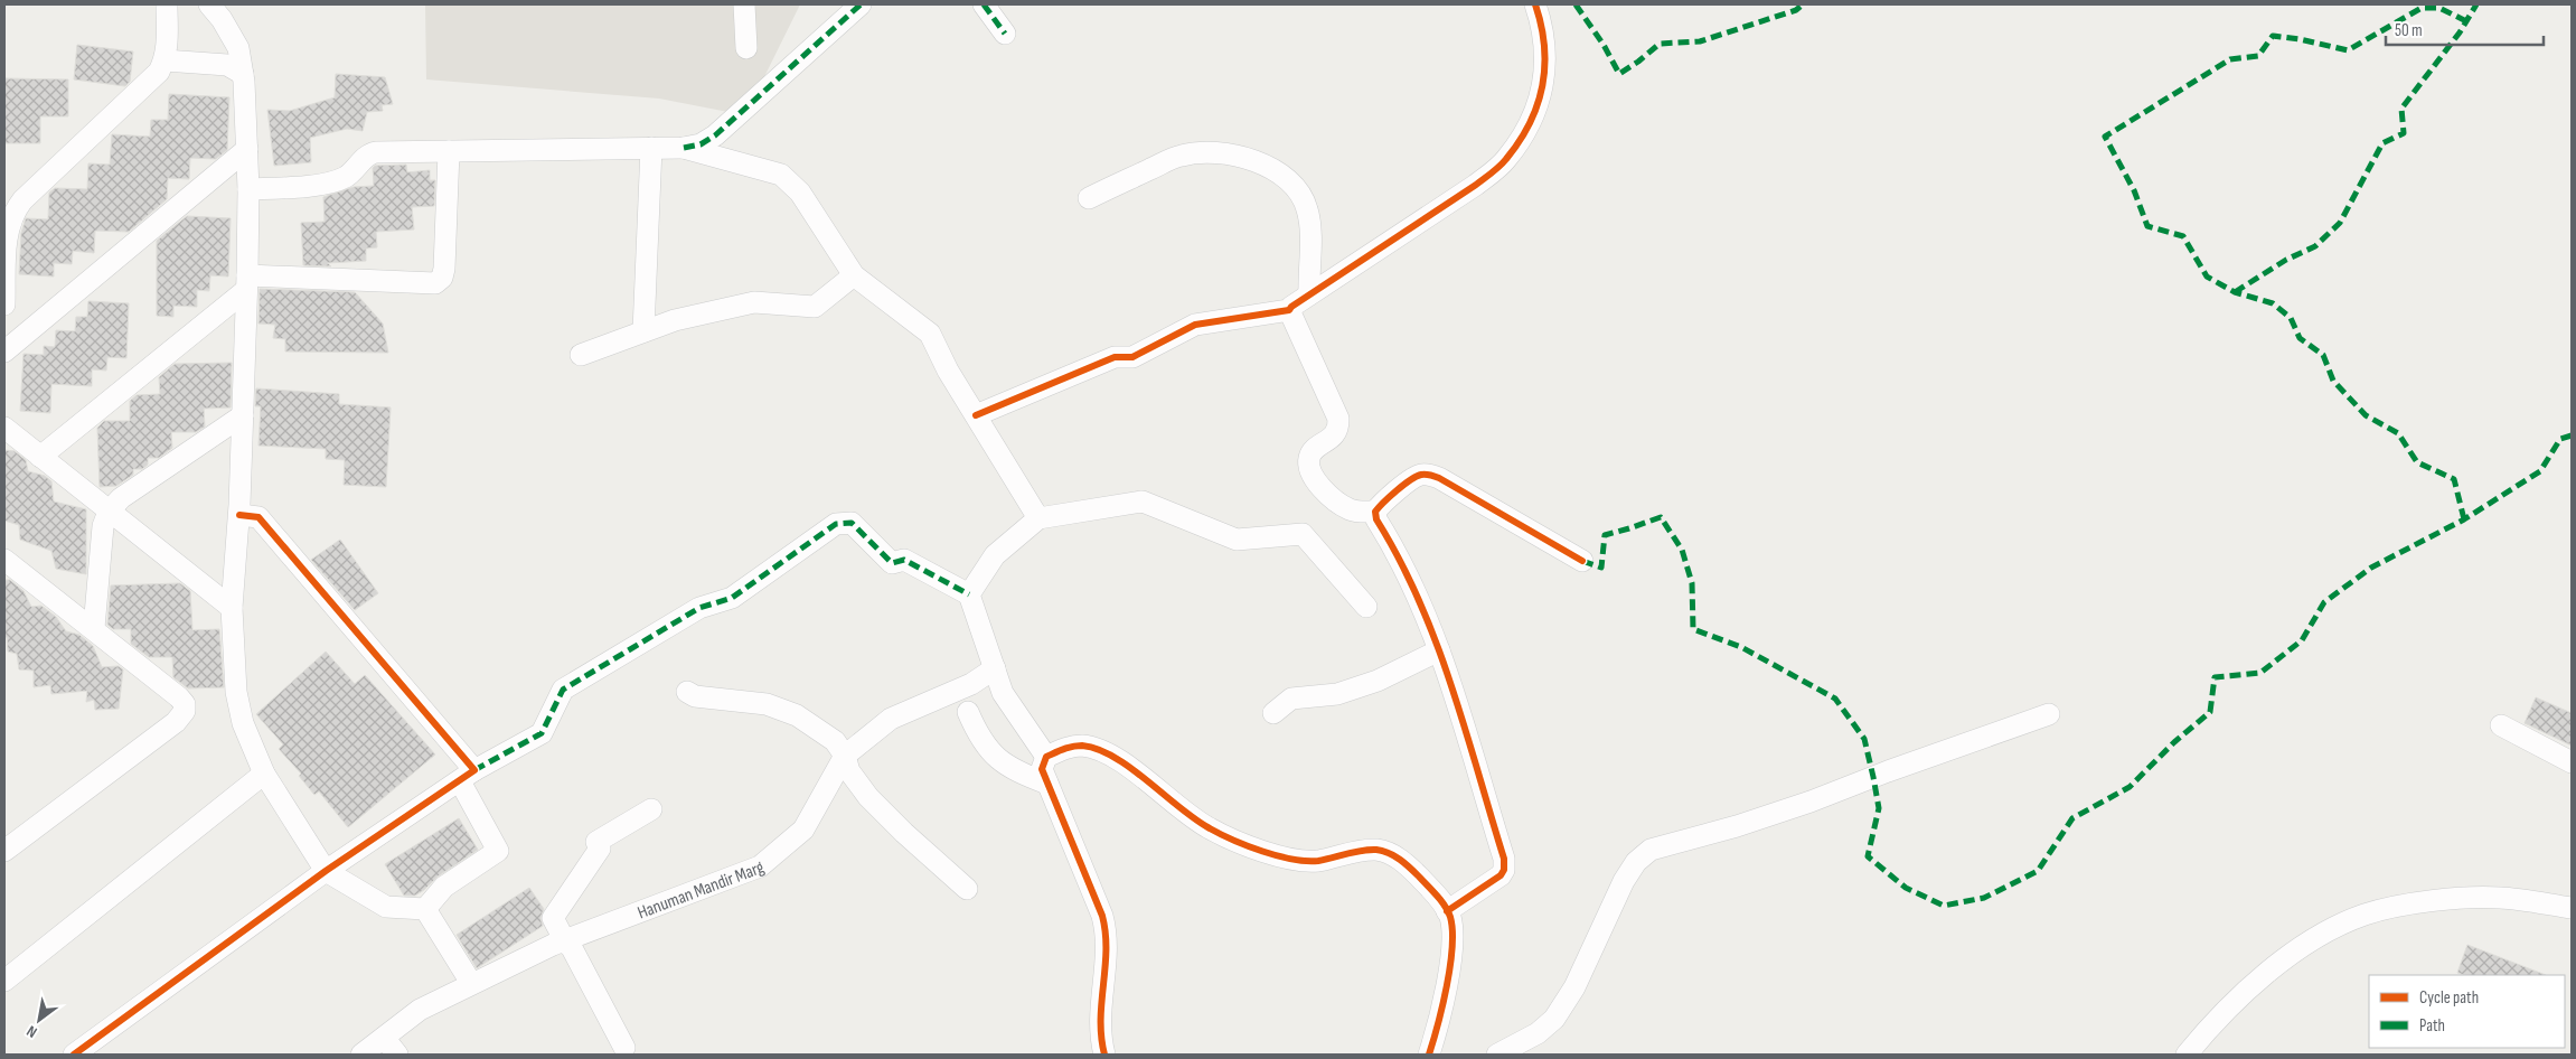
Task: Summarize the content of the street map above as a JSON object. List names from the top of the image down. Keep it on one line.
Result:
{"streets":{"street":["Hanuman Mandir Marg"]},"legend":["Cycle path","Path"],"scale_bar":"50 m","north":"bottom left"}
